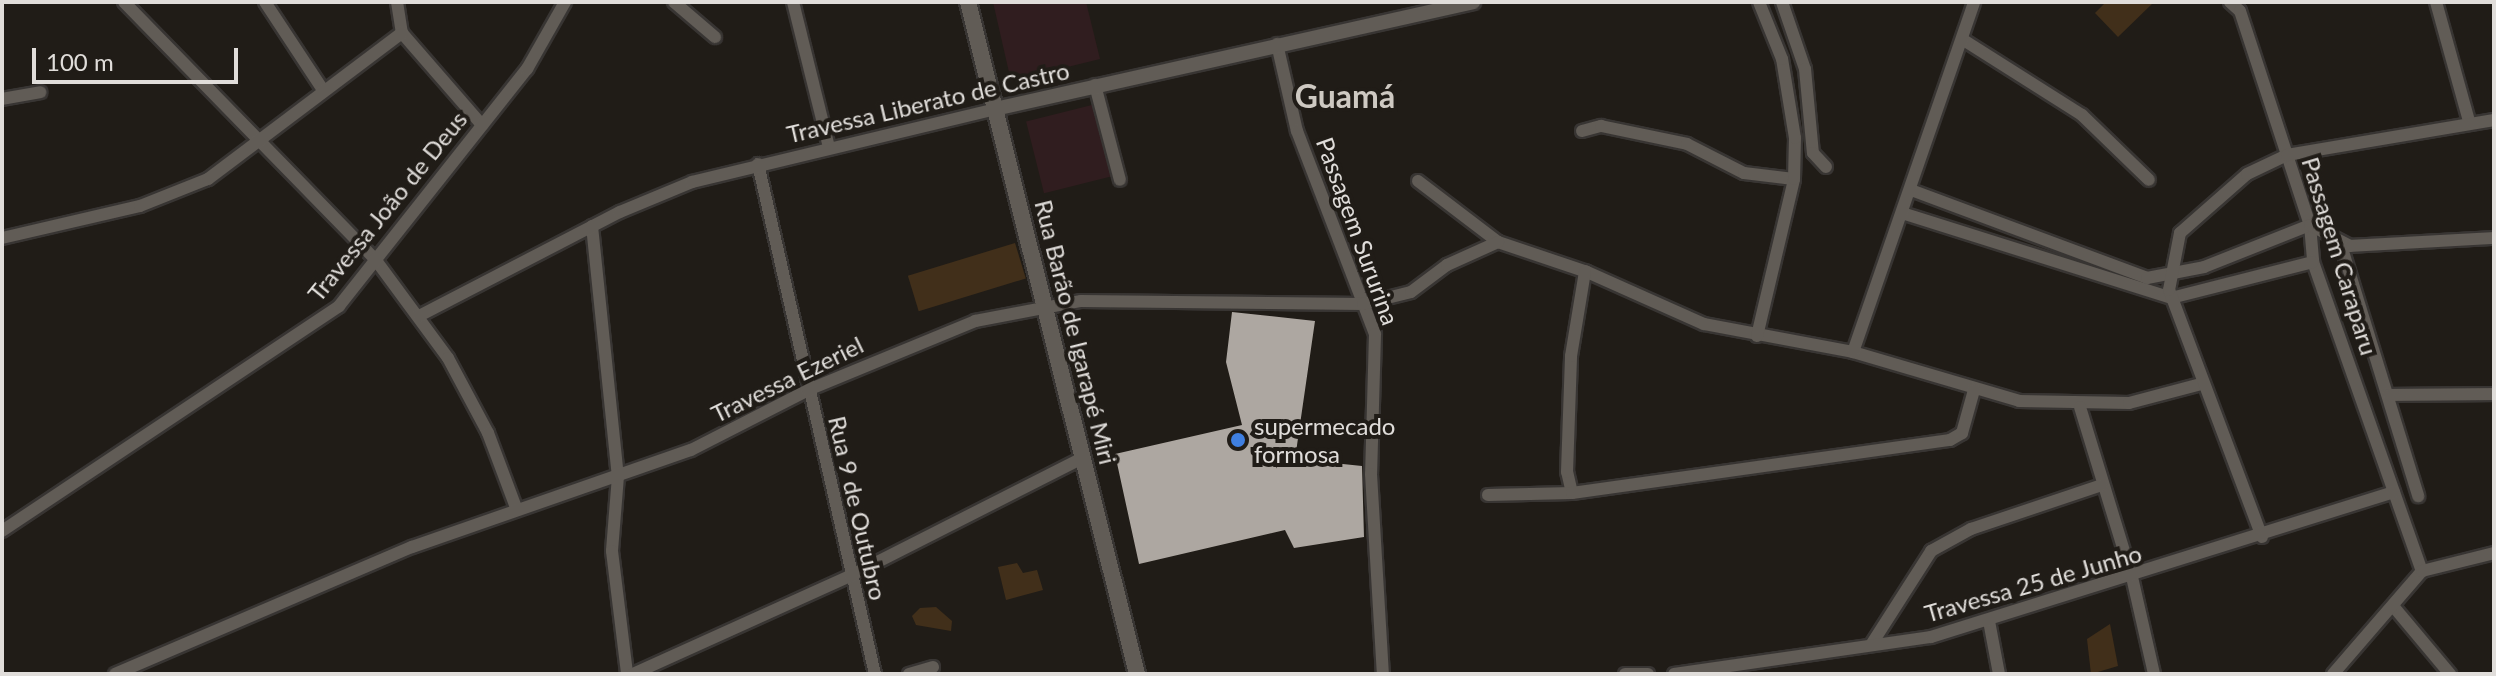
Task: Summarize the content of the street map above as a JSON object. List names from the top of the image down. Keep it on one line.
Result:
{"streets":{"main road":["Rua Barão de Igarapé Miri"],"street":["Travessa Liberato de Castro","Travessa João de Deus","Passagem Sururina","Passagem Caraparu","Travessa Ezeriel","Rua 9 de Outubro","Travessa 25 de Junho"]},"crossings":[["Travessa Liberato de Castro","Passagem Sururina"],["Travessa Liberato de Castro","Rua Barão de Igarapé Miri"],["Travessa Liberato de Castro","Rua 9 de Outubro"],["Passagem Sururina","Travessa Ezeriel"],["Passagem Caraparu","Travessa 25 de Junho"],["Rua Barão de Igarapé Miri","Travessa Ezeriel"],["Travessa Ezeriel","Rua 9 de Outubro"]],"districts":["Guamá"],"places":["supermecado formosa"],"scale_bar":"100 m"}
